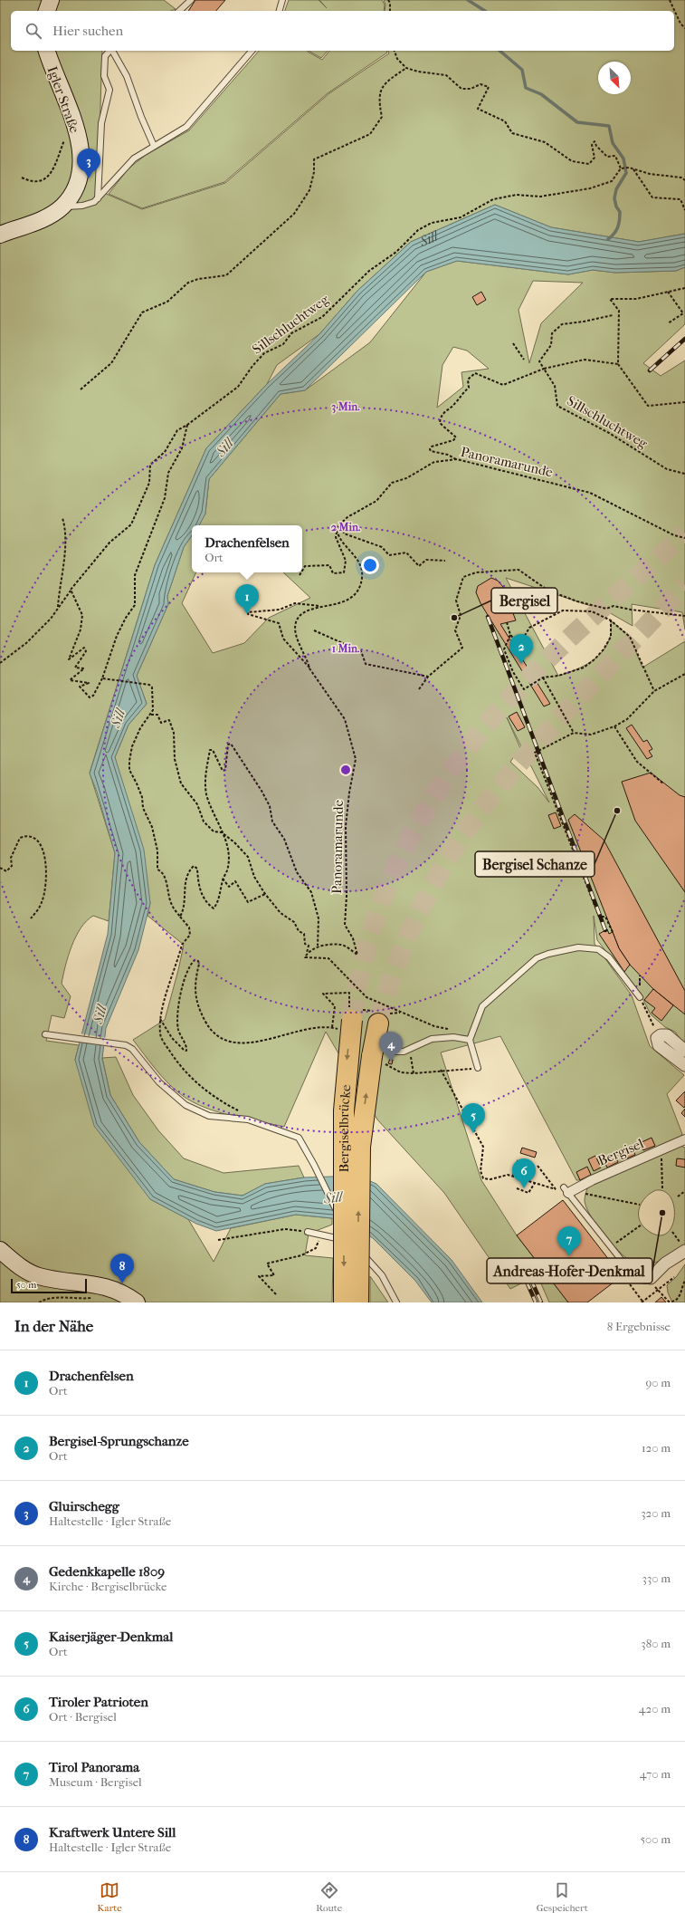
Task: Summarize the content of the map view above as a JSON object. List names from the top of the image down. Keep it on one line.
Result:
{"streets":{"highway":["Bergiselbrücke"],"main road":["Igler Straße"],"street":["Bergisel"],"path":["Sillschluchtweg","Panoramarunde"]},"water":["Sill"],"places":["Bergisel","Bergisel Schanze","Andreas-Hofer-Denkmal"],"scale_bar":"50 m","north":"bottom right","page":{"search":"Hier suchen","pins":["3","1","2","4","5","6","7","8"],"popup":["Drachenfelsen","Ort"],"scale":"50 m","heading":["In der Nähe","8 Ergebnisse"],"list":[{"mark":"1","name":"Drachenfelsen","note":"Ort","value":"90 m"},{"mark":"2","name":"Bergisel-Sprungschanze","note":"Ort","value":"120 m"},{"mark":"3","name":"Gluirschegg","note":"Haltestelle · Igler Straße","value":"320 m"},{"mark":"4","name":"Gedenkkapelle 1809","note":"Kirche · Bergiselbrücke","value":"330 m"},{"mark":"5","name":"Kaiserjäger-Denkmal","note":"Ort","value":"380 m"},{"mark":"6","name":"Tiroler Patrioten","note":"Ort · Bergisel","value":"420 m"},{"mark":"7","name":"Tirol Panorama","note":"Museum · Bergisel","value":"470 m"},{"mark":"8","name":"Kraftwerk Untere Sill","note":"Haltestelle · Igler Straße","value":"500 m"}],"nav":["Karte","Route","Gespeichert"]},"rings":["3 Min.","2 Min.","1 Min."]}
